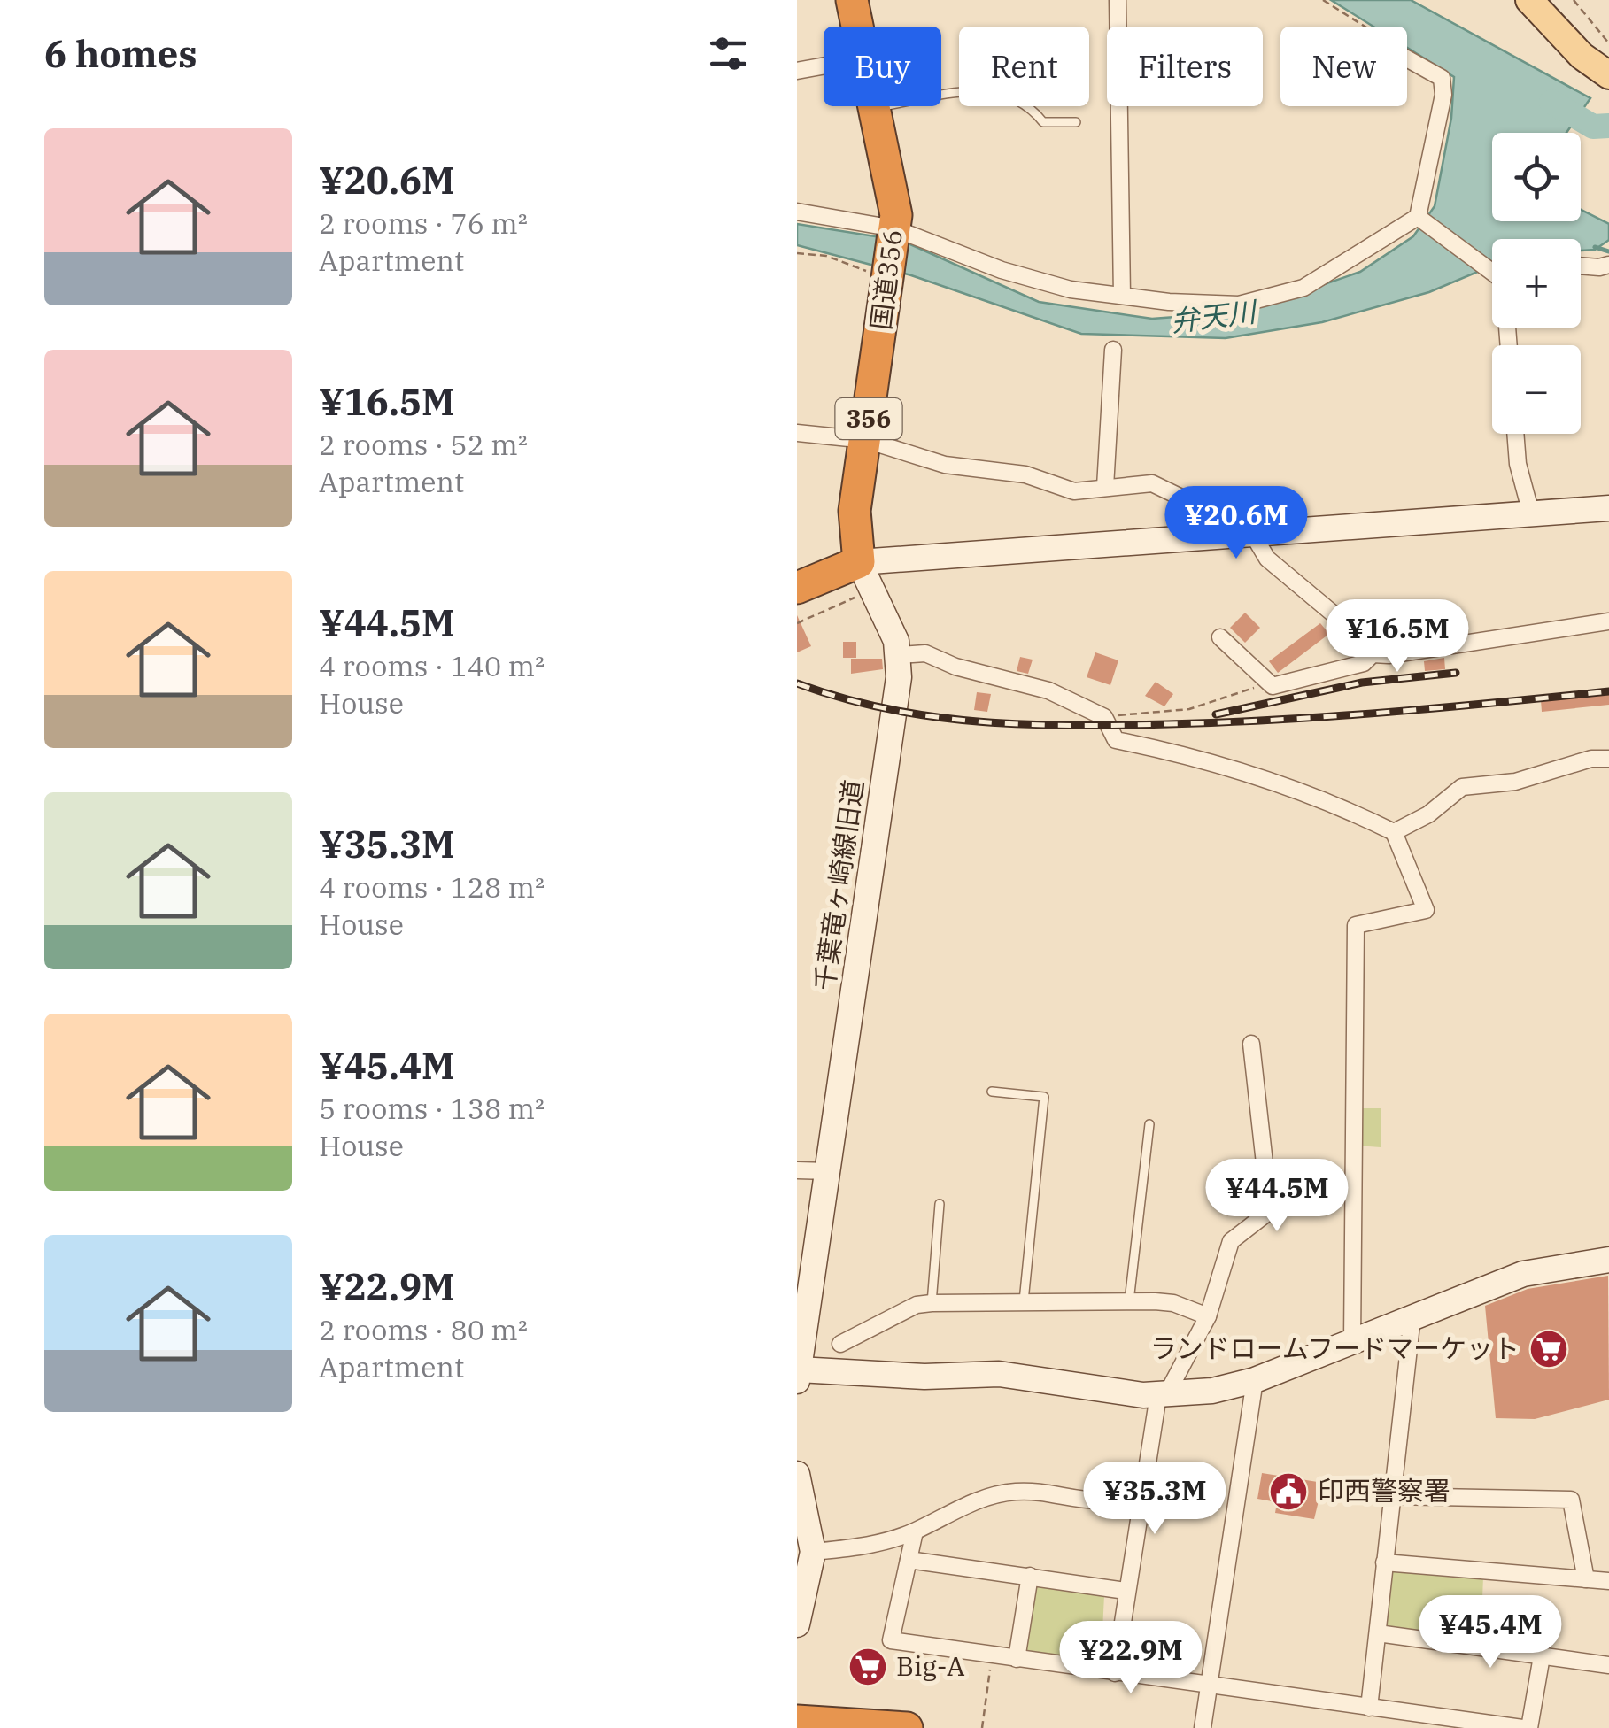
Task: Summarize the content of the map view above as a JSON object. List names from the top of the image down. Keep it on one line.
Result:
{"streets":{"highway":["国道356","356"],"street":["千葉竜ヶ崎線旧道"]},"crossings":[["国道356","千葉竜ヶ崎線旧道"]],"water":["弁天川"],"places":{"supermarket":["ランドロームフードマーケット","Big-A"],"public building":["印西警察署"]},"page":{"heading":"6 homes","chip":["Buy","Rent","Filters","New"],"list":[{"name":"¥20.6M","note":"2 rooms · 76 m² · Apartment"},{"name":"¥16.5M","note":"2 rooms · 52 m² · Apartment"},{"name":"¥44.5M","note":"4 rooms · 140 m² · House"},{"name":"¥35.3M","note":"4 rooms · 128 m² · House"},{"name":"¥45.4M","note":"5 rooms · 138 m² · House"},{"name":"¥22.9M","note":"2 rooms · 80 m² · Apartment"}],"map_buttons":["+","−"],"price":["¥20.6M","¥16.5M","¥44.5M","¥35.3M","¥45.4M","¥22.9M"]}}
